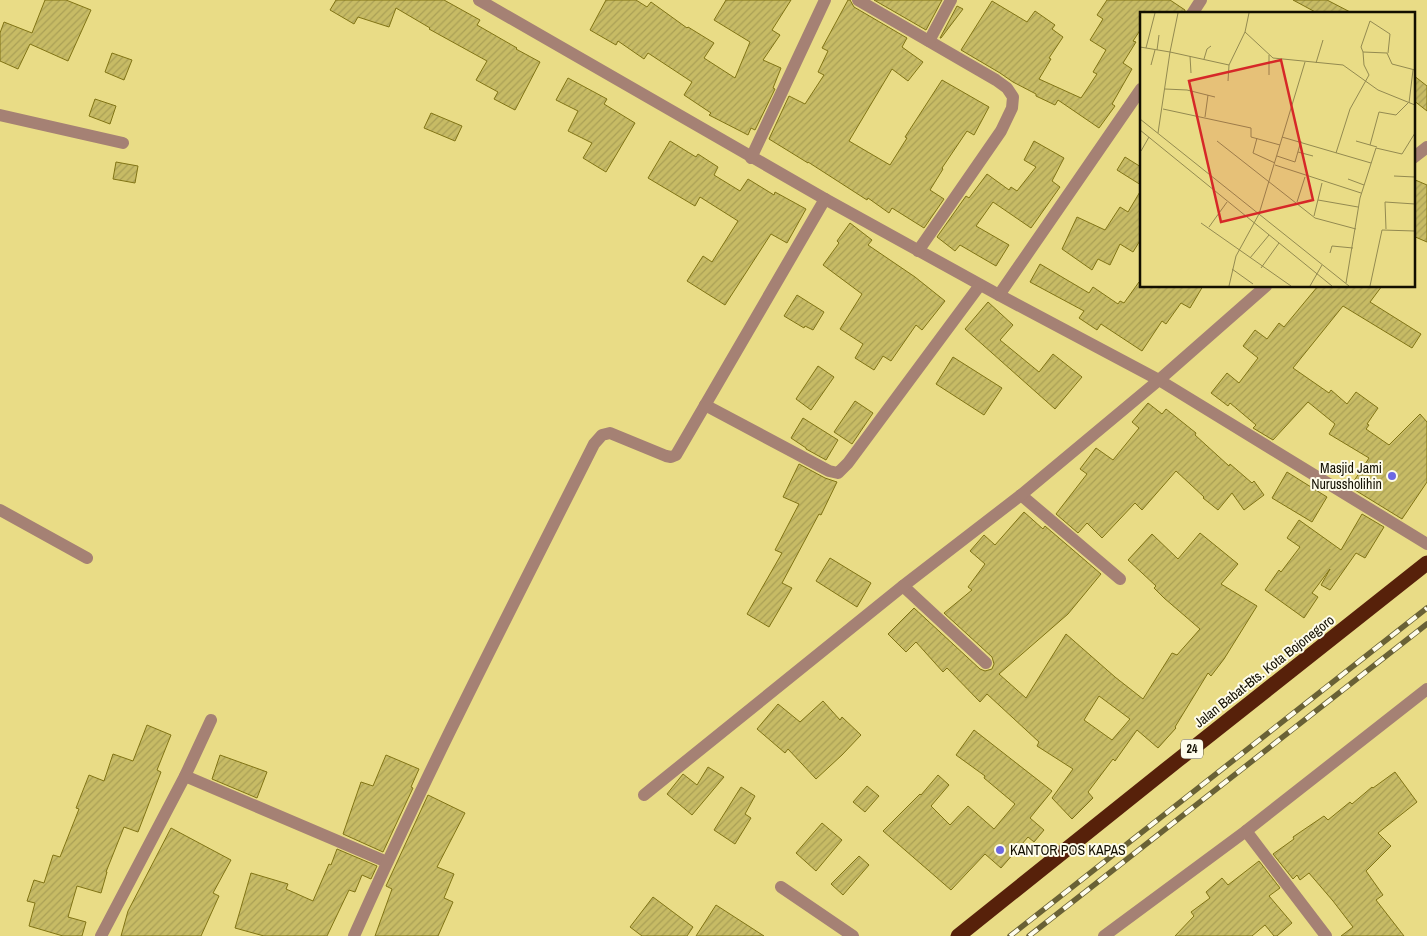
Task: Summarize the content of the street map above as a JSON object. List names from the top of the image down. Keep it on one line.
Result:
{"streets":{"highway":["Jalan Babat-Bts. Kota Bojonegoro","24"]},"places":["Masjid Jami Nurussholihin","KANTOR POS KAPAS"]}
